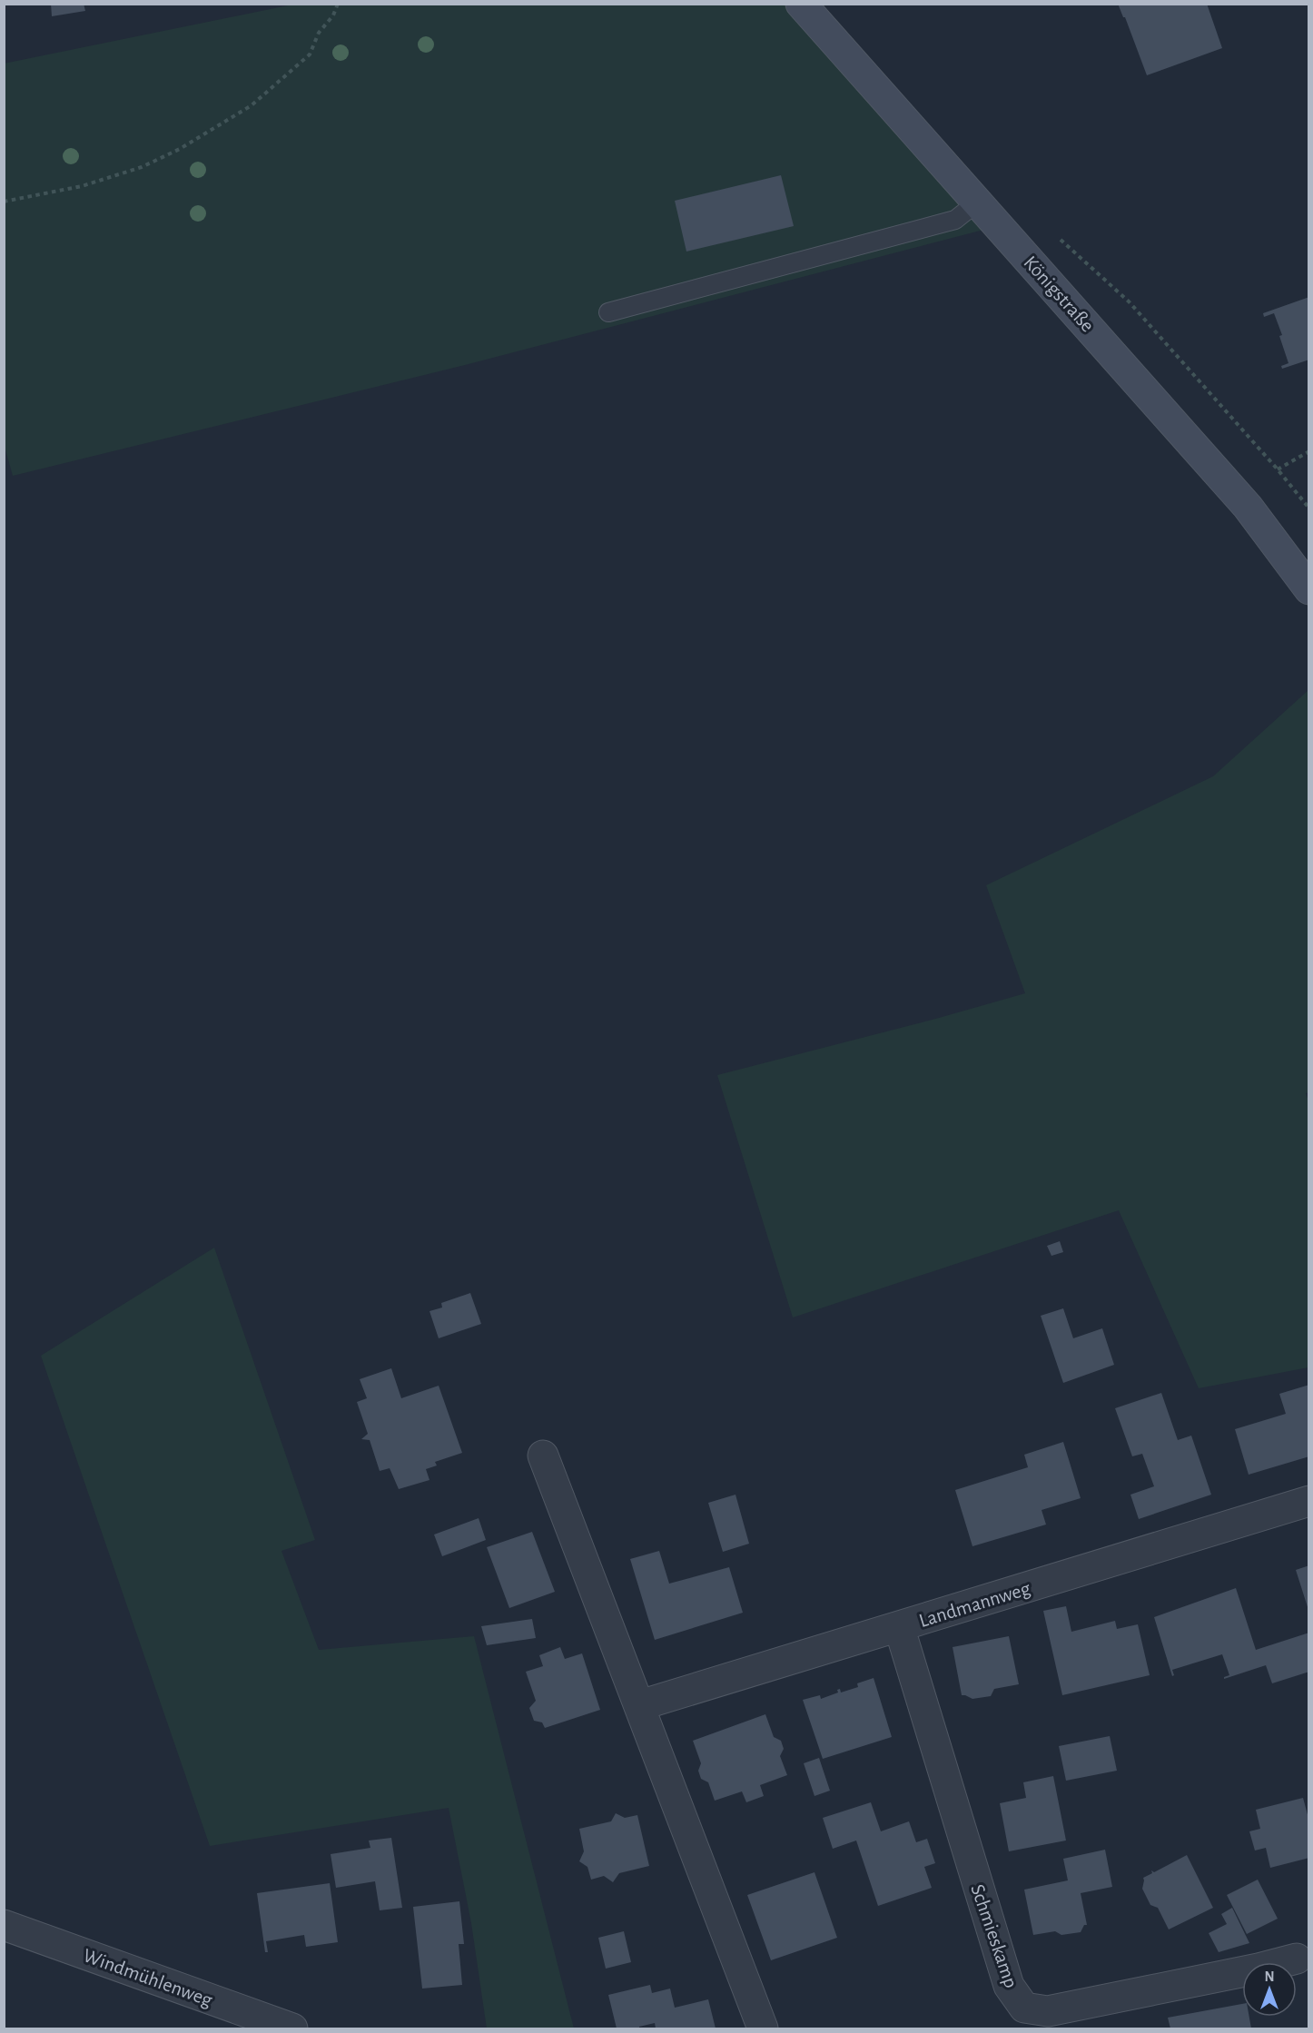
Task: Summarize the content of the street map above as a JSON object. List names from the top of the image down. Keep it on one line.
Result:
{"streets":{"main road":["Königstraße"],"street":["Landmannweg","Schmieskamp","Windmühlenweg"]},"crossings":[["Landmannweg","Schmieskamp"]],"north":"top"}
